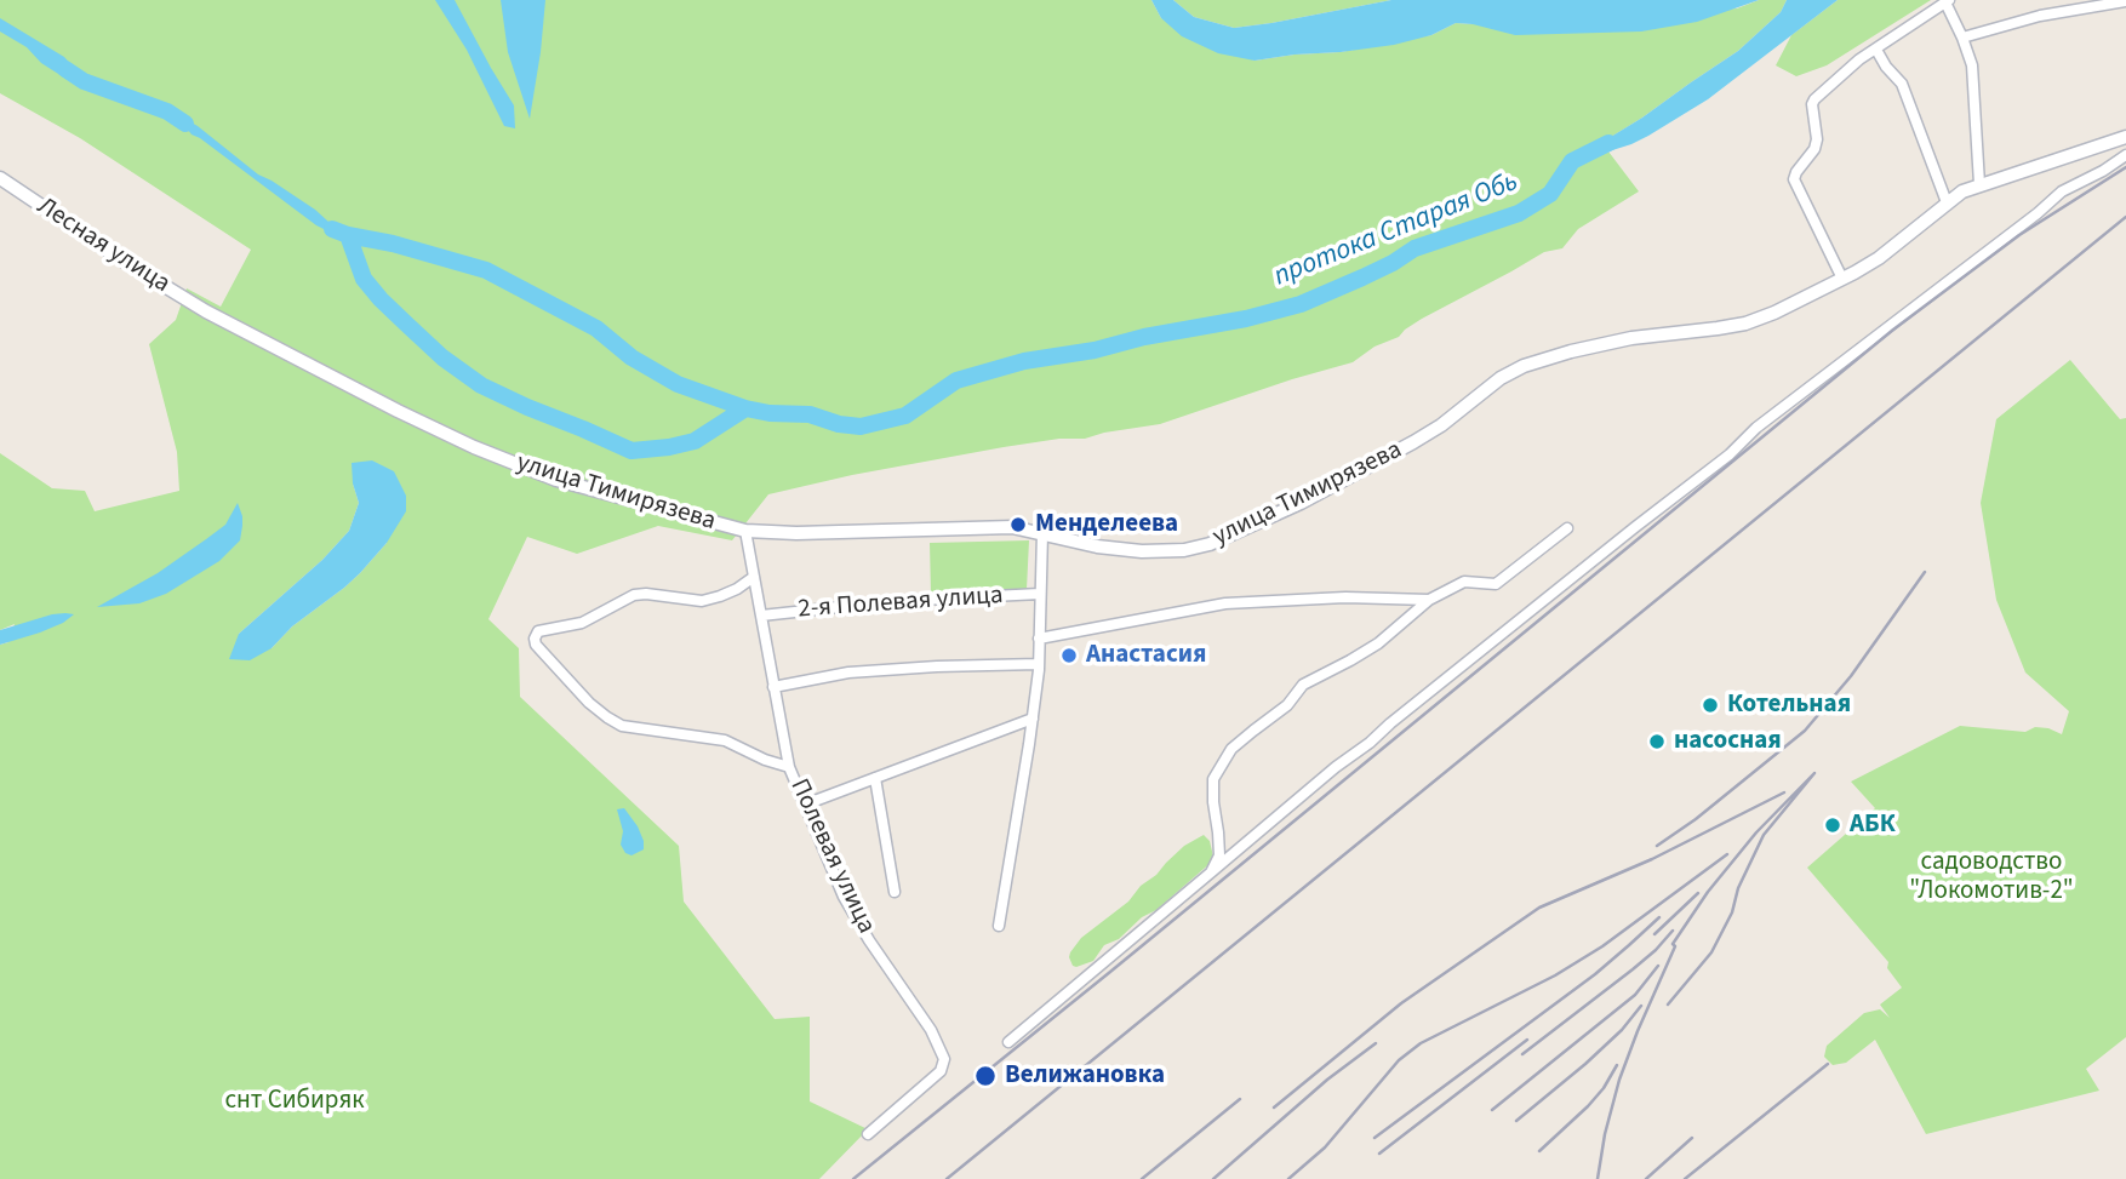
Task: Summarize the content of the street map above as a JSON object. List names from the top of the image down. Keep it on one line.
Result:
{"streets":{"street":["Лесная улица","улица Тимирязева","2-я Полевая улица","Полевая улица"]},"crossings":[["Лесная улица","улица Тимирязева"],["улица Тимирязева","Полевая улица"],["2-я Полевая улица","Полевая улица"]],"water":["протока Старая Обь"],"parks":["садоводство \"Локомотив-2\"","снт Сибиряк"],"places":["Менделеева","Анастасия","Котельная","насосная","АБК","Велижановка"]}
